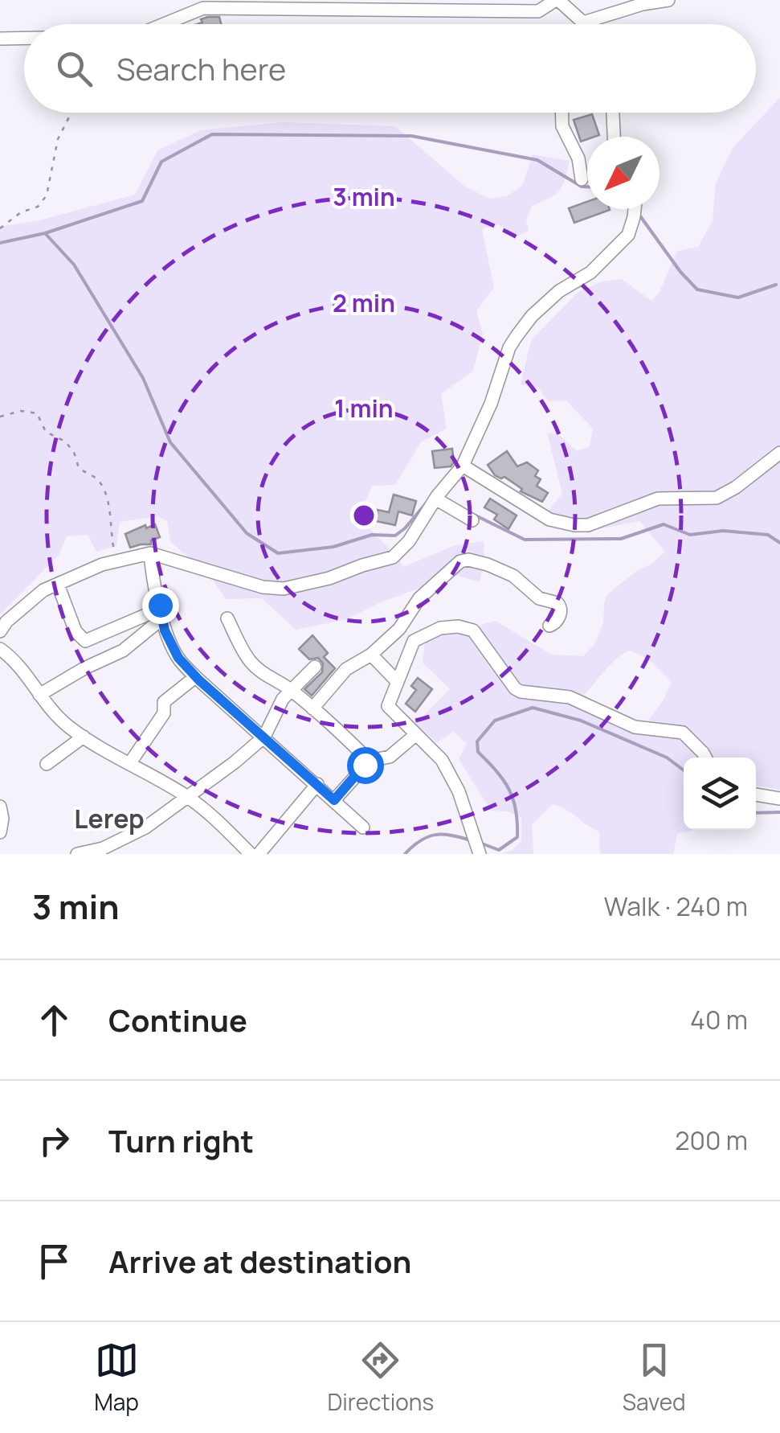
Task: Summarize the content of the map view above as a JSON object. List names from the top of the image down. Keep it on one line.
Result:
{"districts":["Lerep"],"north":"bottom left","page":{"search":"Search here","heading":["3 min","Walk · 240 m"],"list":[["Continue","40 m"],["Turn right","200 m"],"Arrive at destination"],"nav":["Map","Directions","Saved"]},"rings":["3 min","2 min","1 min"]}
